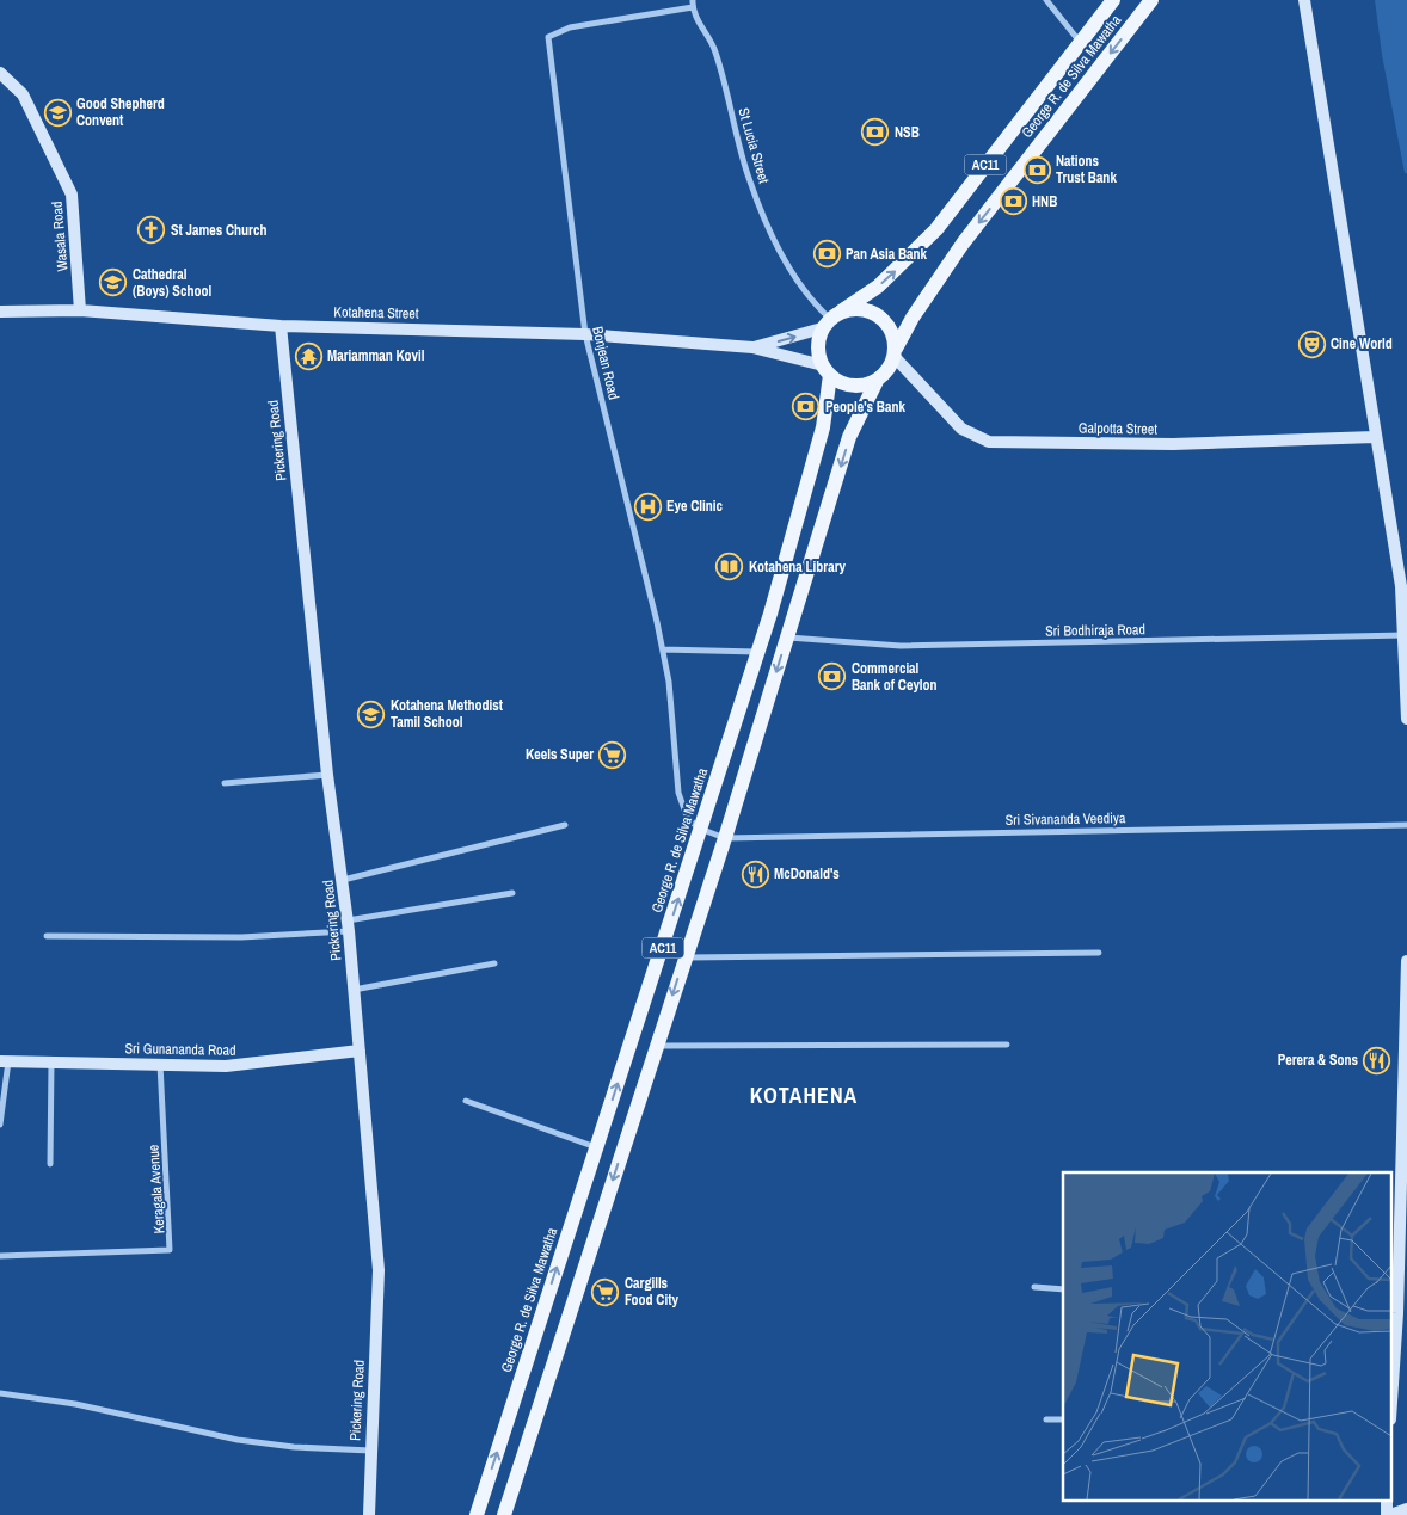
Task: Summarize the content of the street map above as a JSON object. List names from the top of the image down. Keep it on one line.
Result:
{"streets":{"main road":["George R. de Silva Mawatha","AC11"],"street":["St Lucia Street","Wasala Road","Kotahena Street","Bonjean Road","Galpotta Street","Pickering Road","Sri Bodhiraja Road","Sri Sivananda Veediya","Sri Gunananda Road","Keragala Avenue"]},"crossings":[["George R. de Silva Mawatha","St Lucia Street"],["George R. de Silva Mawatha","AC11"],["George R. de Silva Mawatha","Kotahena Street"],["George R. de Silva Mawatha","Bonjean Road"],["George R. de Silva Mawatha","Galpotta Street"],["St Lucia Street","AC11"],["St Lucia Street","Kotahena Street"],["St Lucia Street","Bonjean Road"],["St Lucia Street","Galpotta Street"],["AC11","Kotahena Street"],["AC11","Galpotta Street"],["AC11","Sri Bodhiraja Road"],["AC11","Sri Sivananda Veediya"],["Wasala Road","Kotahena Street"],["Kotahena Street","Bonjean Road"],["Kotahena Street","Galpotta Street"],["Kotahena Street","Pickering Road"],["Pickering Road","Sri Gunananda Road"],["Sri Gunananda Road","Keragala Avenue"]],"districts":["KOTAHENA"],"places":{"school or university":["Good Shepherd Convent","Cathedral (Boys) School","Kotahena Methodist Tamil School"],"bank":["NSB","Nations Trust Bank","HNB","Pan Asia Bank","People's Bank","Commercial Bank of Ceylon"],"church":["St James Church"],"theatre":["Cine World"],"temple":["Mariamman Kovil"],"hospital":["Eye Clinic"],"library":["Kotahena Library"],"supermarket":["Keels Super","Cargills Food City"],"restaurant":["McDonald's","Perera & Sons"]}}
